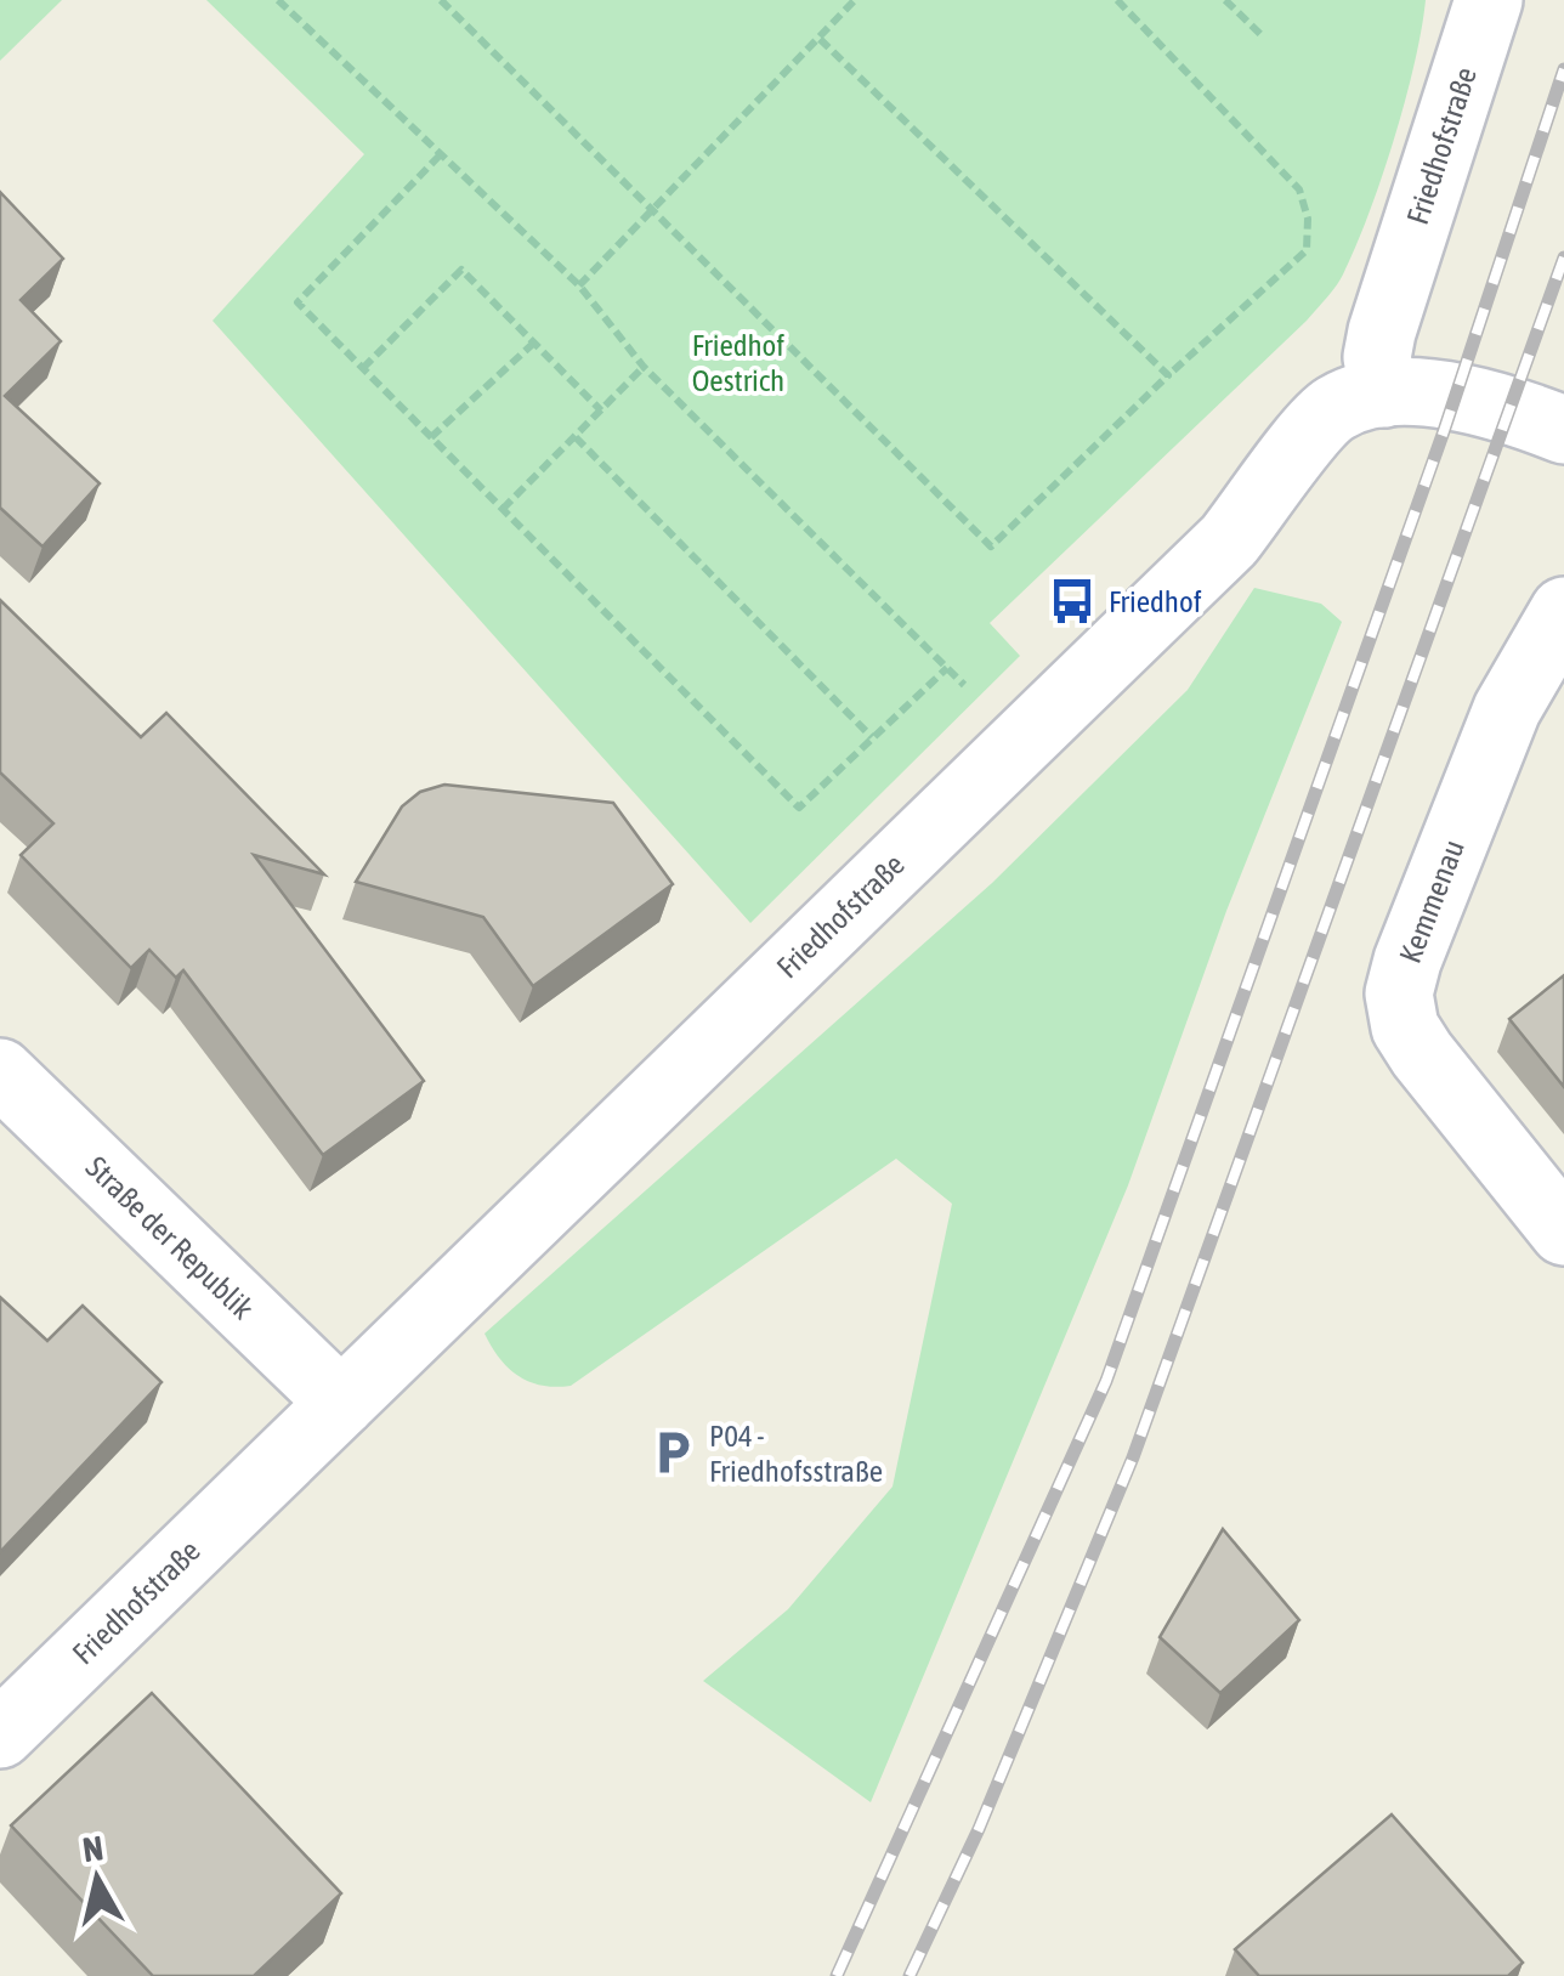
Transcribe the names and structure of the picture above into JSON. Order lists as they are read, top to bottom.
{
  "streets": {
    "street": ["Friedhofstraße", "Kemmenau", "Straße der Republik"]
  },
  "crossings": [
    ["Friedhofstraße", "Straße der Republik"]
  ],
  "parks": ["Friedhof Oestrich"],
  "places": {
    "bus stop": ["Friedhof"],
    "parking": ["P04 - Friedhofsstraße"]
  },
  "north": "top"
}
